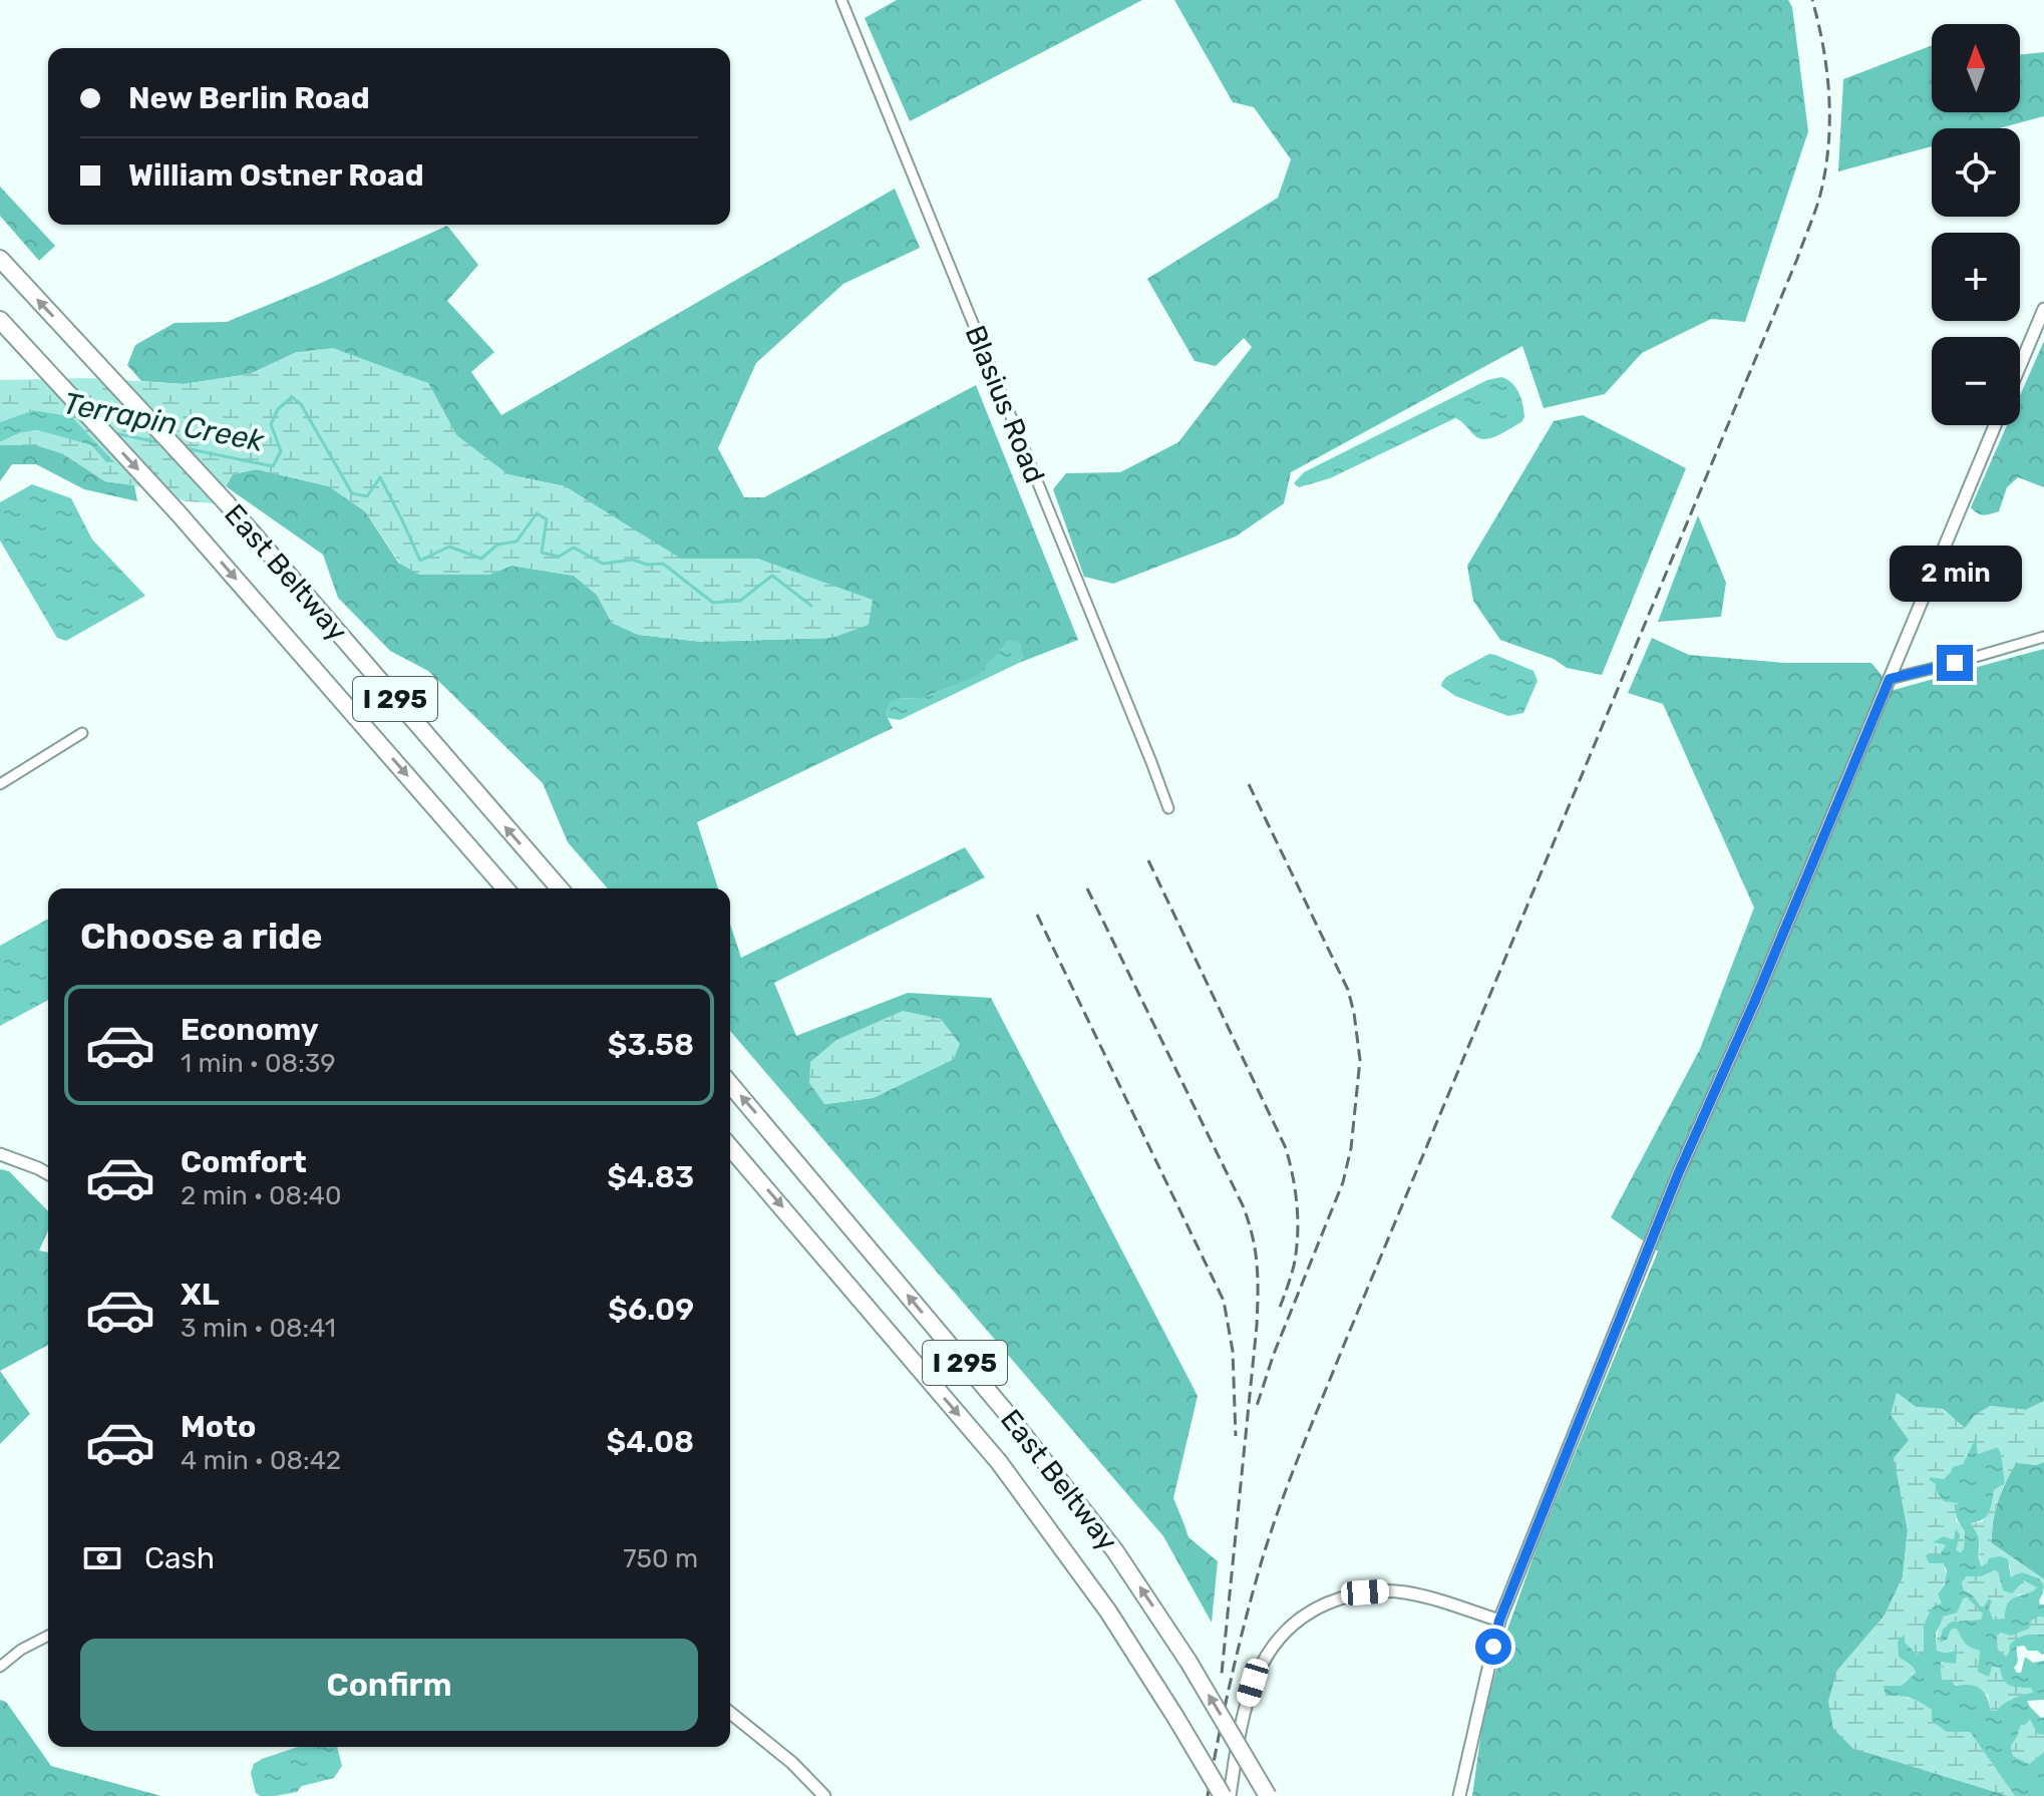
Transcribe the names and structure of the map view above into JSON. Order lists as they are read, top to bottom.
{
  "streets": {
    "highway": ["East Beltway", "I 295"],
    "street": ["Blasius Road"]
  },
  "water": ["Terrapin Creek"],
  "north": "top",
  "page": {
    "map_buttons": ["+", "−"],
    "banner": ["New Berlin Road", "William Ostner Road"],
    "bubble": "2 min",
    "heading": "Choose a ride",
    "list": [
      {
        "name": "Economy",
        "note": "1 min · 08:39",
        "value": "$3.58"
      },
      {
        "name": "Comfort",
        "note": "2 min · 08:40",
        "value": "$4.83"
      },
      {
        "name": "XL",
        "note": "3 min · 08:41",
        "value": "$6.09"
      },
      {
        "name": "Moto",
        "note": "4 min · 08:42",
        "value": "$4.08"
      }
    ],
    "pay": ["Cash", "750 m"],
    "buttons": "Confirm"
  }
}
